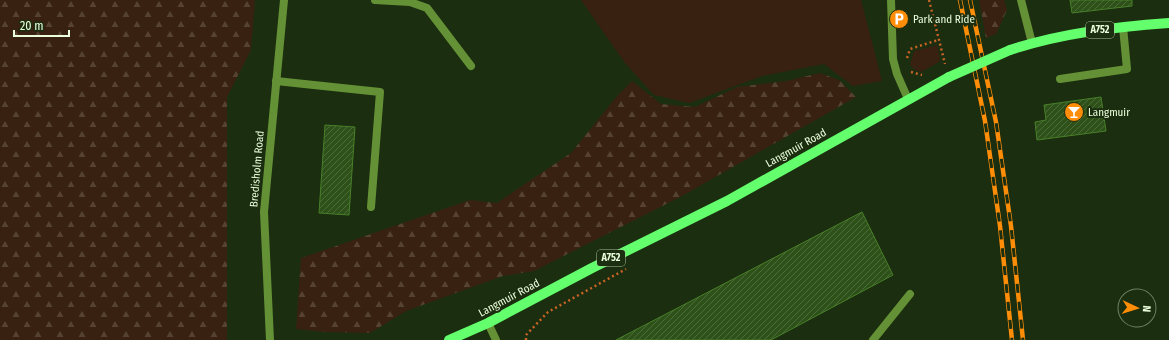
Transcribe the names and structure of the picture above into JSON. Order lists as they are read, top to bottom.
{
  "streets": {
    "main road": ["A752", "Langmuir Road"],
    "street": ["Bredisholm Road"]
  },
  "places": {
    "parking": ["Park and Ride"],
    "bar": ["Langmuir"]
  },
  "scale_bar": "20 m",
  "north": "right"
}
